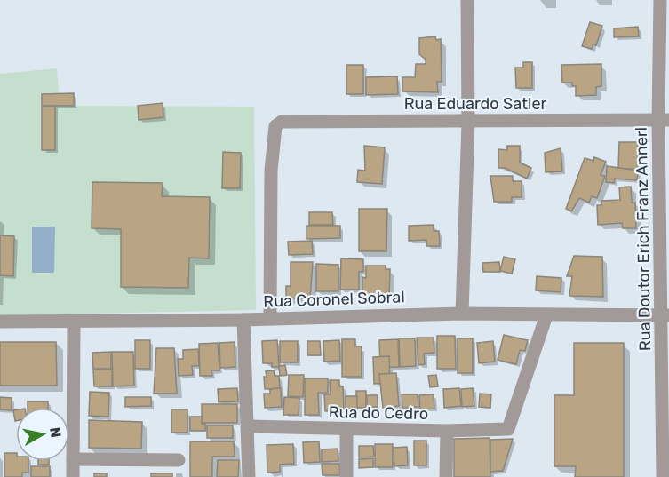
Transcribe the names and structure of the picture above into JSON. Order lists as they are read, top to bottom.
{
  "streets": {
    "street": [
      "Rua Eduardo Satler",
      "Rua Doutor Erich Franz Annerl",
      "Rua Coronel Sobral",
      "Rua do Cedro"
    ]
  },
  "crossings": [
    ["Rua Eduardo Satler", "Rua Doutor Erich Franz Annerl"],
    ["Rua Eduardo Satler", "Rua Coronel Sobral"],
    ["Rua Doutor Erich Franz Annerl", "Rua Coronel Sobral"],
    ["Rua Coronel Sobral", "Rua do Cedro"]
  ],
  "north": "right"
}
